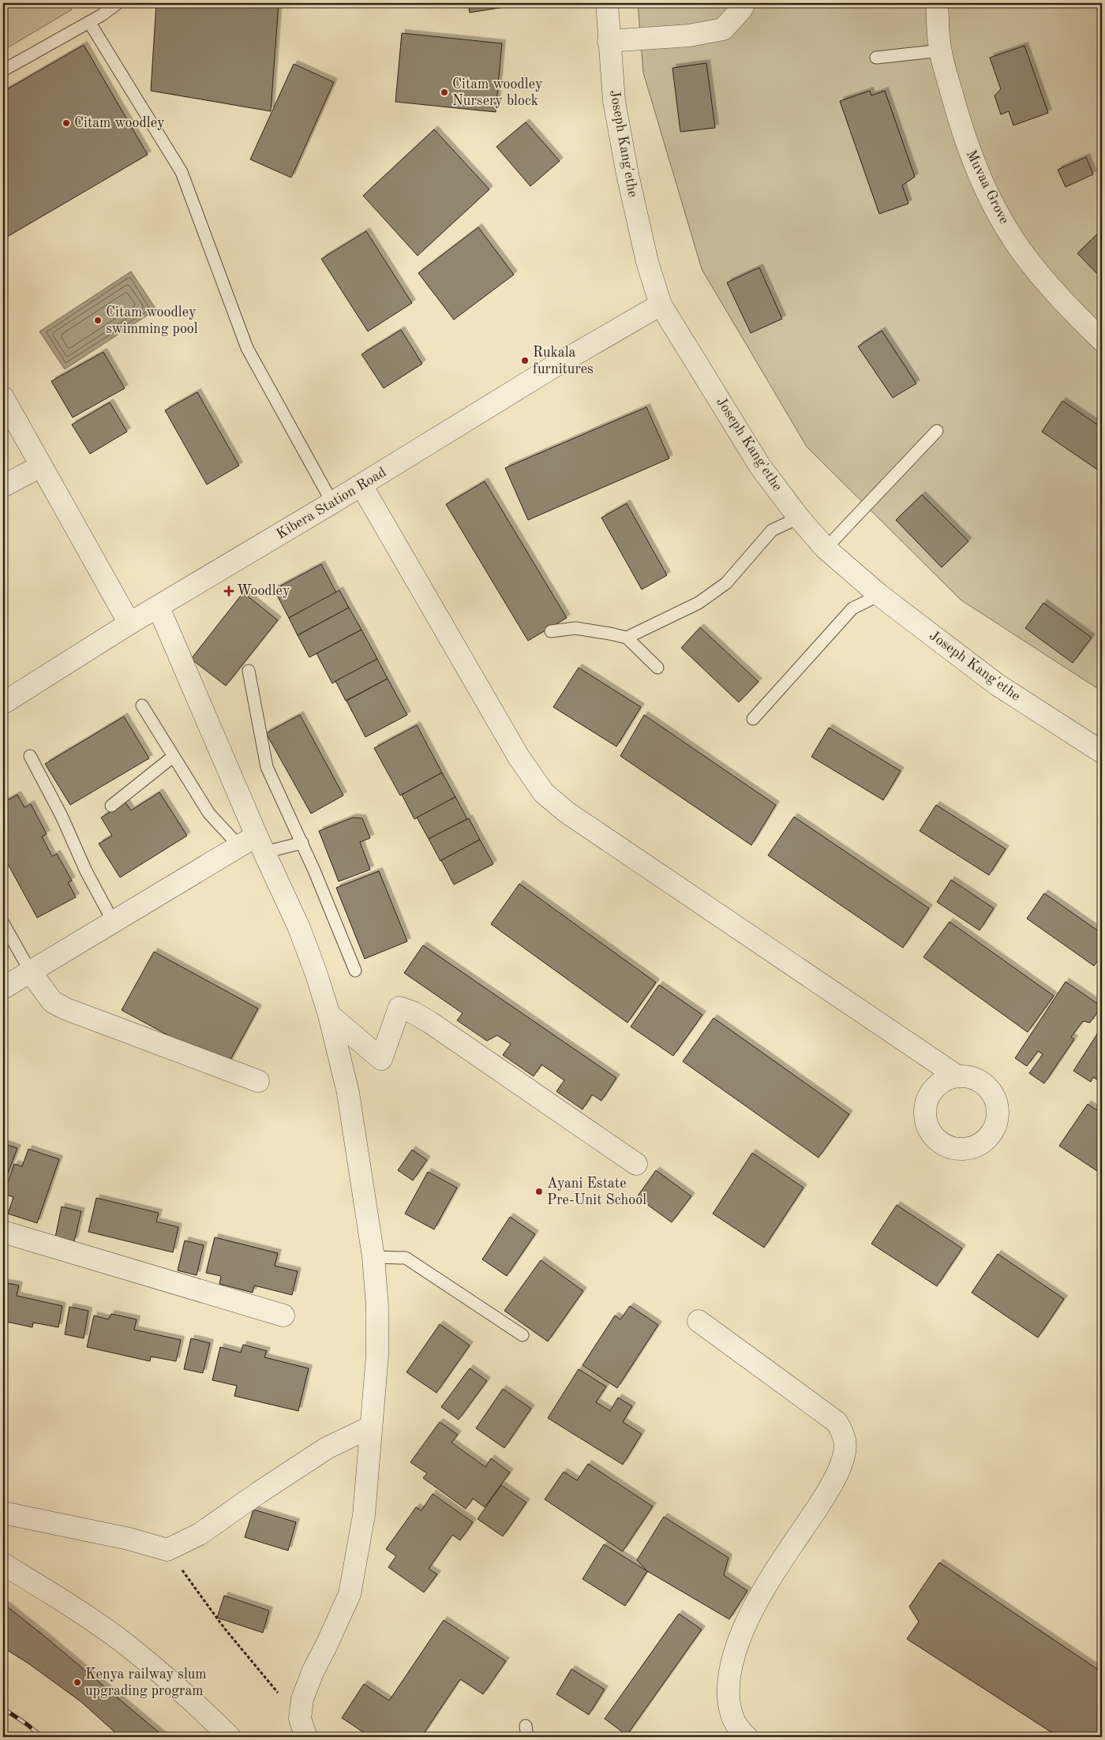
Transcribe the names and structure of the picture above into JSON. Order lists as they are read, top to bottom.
{
  "streets": {
    "street": ["Joseph Kang'ethe", "Muvaa Grove", "Kibera Station Road"]
  },
  "crossings": [
    ["Joseph Kang'ethe", "Kibera Station Road"]
  ],
  "places": {
    "other": [
      "Citam woodley Nursery block",
      "Citam woodley",
      "Citam woodley swimming pool",
      "Rukala furnitures",
      "Ayani Estate Pre-Unit School",
      "Kenya railway slum upgrading program"
    ],
    "health": ["Woodley"]
  }
}
